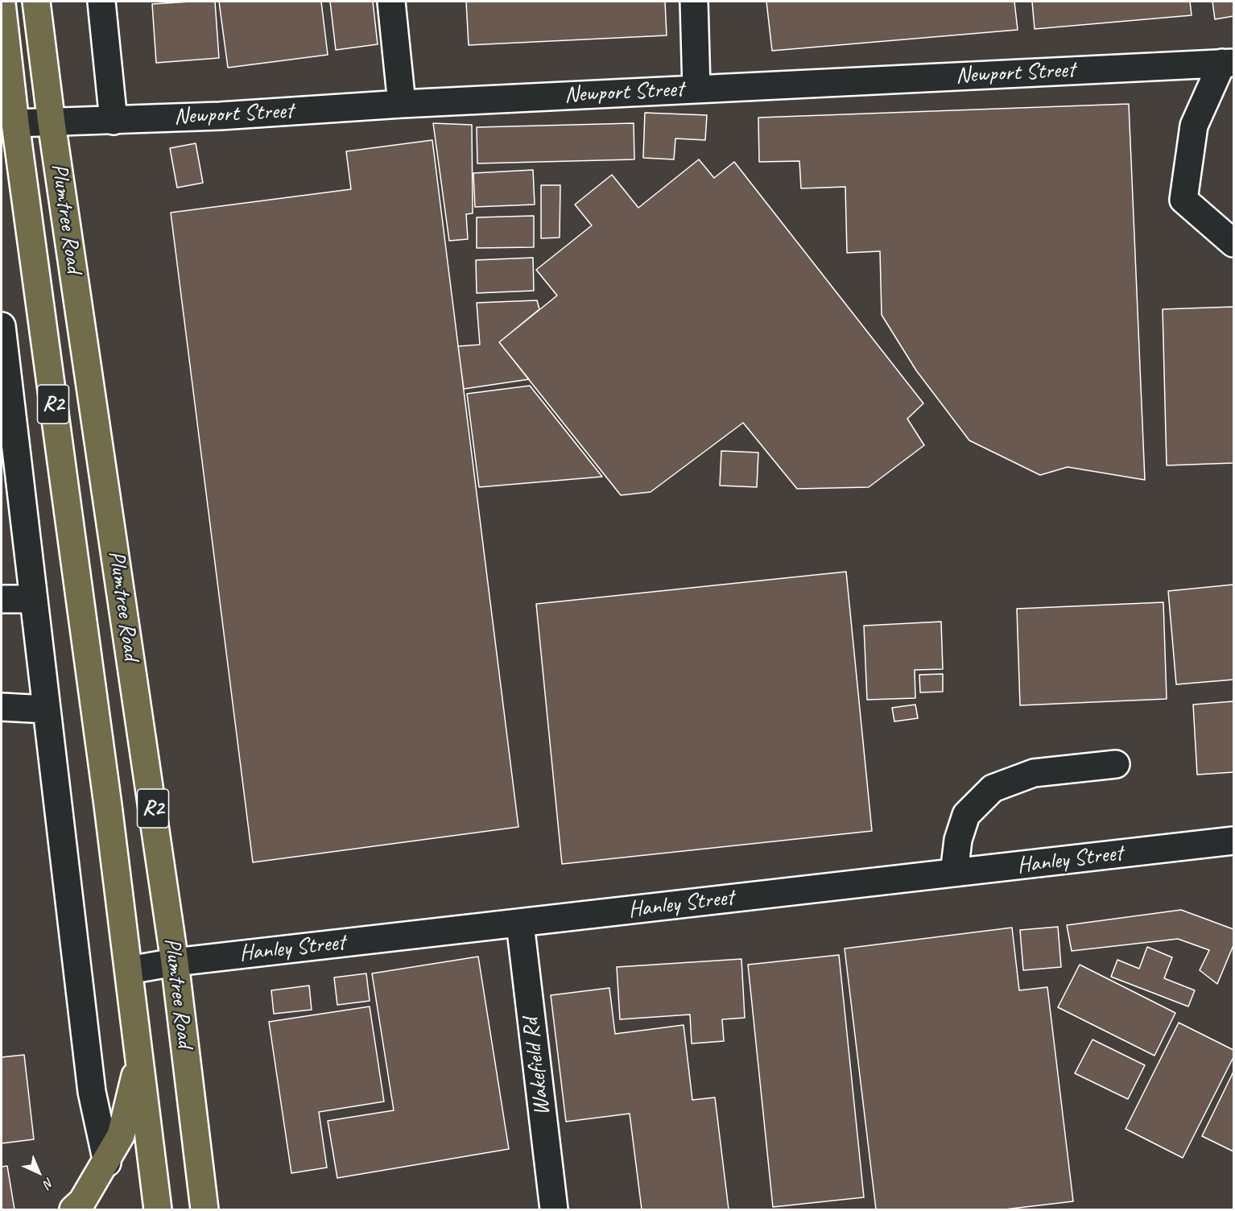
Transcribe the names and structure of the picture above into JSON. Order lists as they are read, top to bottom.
{
  "streets": {
    "highway": ["Plumtree Road", "R2"],
    "street": ["Newport Street", "Hanley Street", "Wakefield Rd"]
  },
  "crossings": [
    ["Newport Street", "Plumtree Road"],
    ["Plumtree Road", "Hanley Street"],
    ["Hanley Street", "Wakefield Rd"]
  ],
  "north": "bottom right"
}
